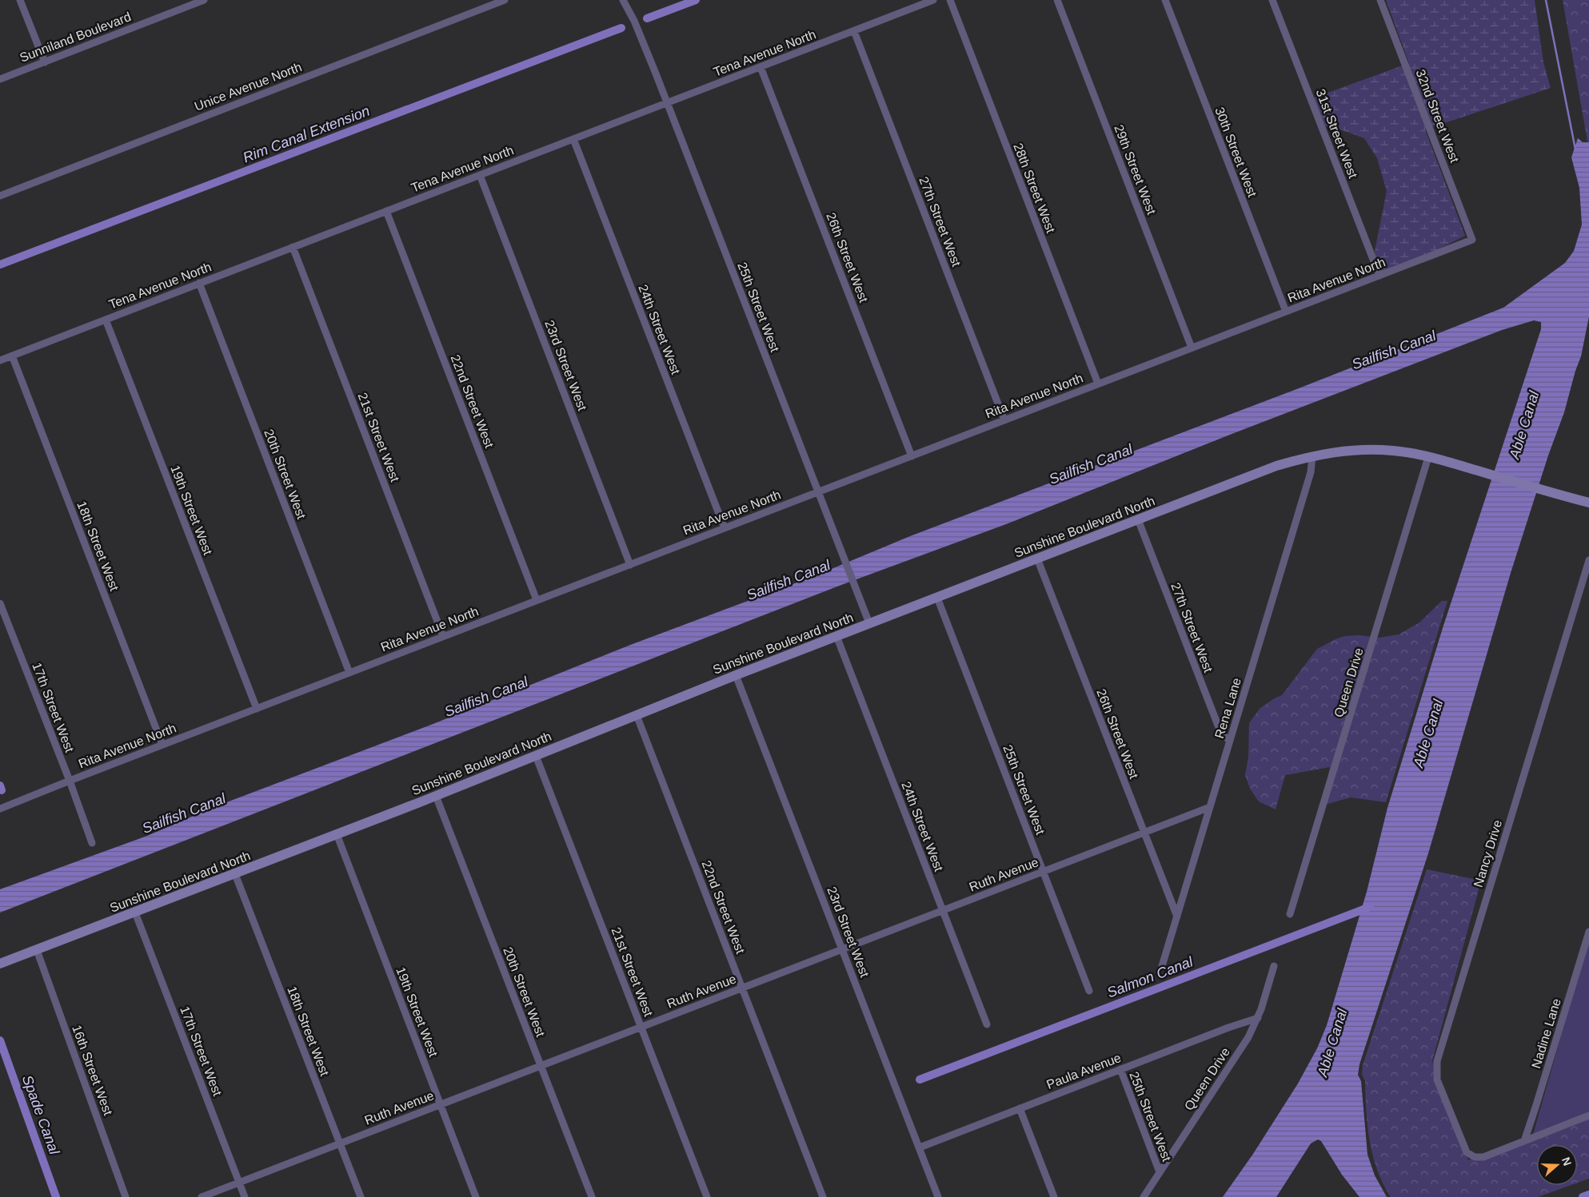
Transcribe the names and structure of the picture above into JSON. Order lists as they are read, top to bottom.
{
  "streets": {
    "street": [
      "Sunniland Boulevard",
      "Tena Avenue North",
      "Unice Avenue North",
      "32nd Street West",
      "31st Street West",
      "30th Street West",
      "29th Street West",
      "28th Street West",
      "27th Street West",
      "26th Street West",
      "Rita Avenue North",
      "25th Street West",
      "24th Street West",
      "23rd Street West",
      "22nd Street West",
      "21st Street West",
      "20th Street West",
      "19th Street West",
      "Sunshine Boulevard North",
      "18th Street West",
      "Queen Drive",
      "17th Street West",
      "Rena Lane",
      "Nancy Drive",
      "Ruth Avenue",
      "Nadine Lane",
      "16th Street West",
      "Paula Avenue"
    ]
  },
  "crossings": [
    ["Tena Avenue North", "27th Street West"],
    ["Tena Avenue North", "26th Street West"],
    ["Tena Avenue North", "25th Street West"],
    ["Tena Avenue North", "24th Street West"],
    ["Tena Avenue North", "23rd Street West"],
    ["Tena Avenue North", "22nd Street West"],
    ["Tena Avenue North", "21st Street West"],
    ["Tena Avenue North", "20th Street West"],
    ["Tena Avenue North", "19th Street West"],
    ["Tena Avenue North", "18th Street West"],
    ["32nd Street West", "Rita Avenue North"],
    ["31st Street West", "Rita Avenue North"],
    ["30th Street West", "Rita Avenue North"],
    ["29th Street West", "Rita Avenue North"],
    ["28th Street West", "Rita Avenue North"],
    ["27th Street West", "Rita Avenue North"],
    ["27th Street West", "Sunshine Boulevard North"],
    ["27th Street West", "Rena Lane"],
    ["26th Street West", "Rita Avenue North"],
    ["26th Street West", "Sunshine Boulevard North"],
    ["26th Street West", "Rena Lane"],
    ["26th Street West", "Ruth Avenue"],
    ["Rita Avenue North", "25th Street West"],
    ["Rita Avenue North", "24th Street West"],
    ["Rita Avenue North", "23rd Street West"],
    ["Rita Avenue North", "22nd Street West"],
    ["Rita Avenue North", "21st Street West"],
    ["Rita Avenue North", "20th Street West"],
    ["Rita Avenue North", "19th Street West"],
    ["Rita Avenue North", "18th Street West"],
    ["Rita Avenue North", "17th Street West"],
    ["25th Street West", "Sunshine Boulevard North"],
    ["25th Street West", "Queen Drive"],
    ["25th Street West", "Ruth Avenue"],
    ["25th Street West", "Paula Avenue"],
    ["24th Street West", "Sunshine Boulevard North"],
    ["24th Street West", "Ruth Avenue"],
    ["23rd Street West", "Sunshine Boulevard North"],
    ["23rd Street West", "Ruth Avenue"],
    ["23rd Street West", "Paula Avenue"],
    ["22nd Street West", "Sunshine Boulevard North"],
    ["22nd Street West", "Ruth Avenue"],
    ["21st Street West", "Sunshine Boulevard North"],
    ["21st Street West", "Ruth Avenue"],
    ["20th Street West", "Sunshine Boulevard North"],
    ["20th Street West", "Ruth Avenue"],
    ["19th Street West", "Sunshine Boulevard North"],
    ["19th Street West", "Ruth Avenue"],
    ["Sunshine Boulevard North", "18th Street West"],
    ["Sunshine Boulevard North", "Queen Drive"],
    ["Sunshine Boulevard North", "17th Street West"],
    ["Sunshine Boulevard North", "Rena Lane"],
    ["Sunshine Boulevard North", "16th Street West"],
    ["18th Street West", "Ruth Avenue"],
    ["Queen Drive", "Paula Avenue"],
    ["17th Street West", "Ruth Avenue"],
    ["Rena Lane", "Ruth Avenue"],
    ["Nancy Drive", "Nadine Lane"]
  ],
  "water": [
    "Rim Canal Extension",
    "Sailfish Canal",
    "Able Canal",
    "Salmon Canal",
    "Spade Canal"
  ],
  "north": "right"
}
